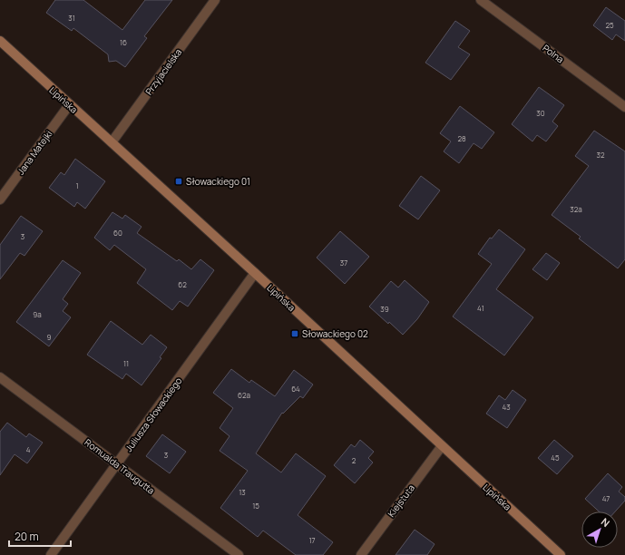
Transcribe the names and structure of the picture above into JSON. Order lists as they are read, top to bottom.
{
  "streets": {
    "street": [
      "Polna",
      "Przyjacielska",
      "Lipińska",
      "Jana Matejki",
      "Juliusza Słowackiego",
      "Romualda Traugutta",
      "Kiejstuta"
    ]
  },
  "crossings": [
    ["Przyjacielska", "Lipińska"],
    ["Lipińska", "Jana Matejki"],
    ["Lipińska", "Juliusza Słowackiego"],
    ["Lipińska", "Kiejstuta"],
    ["Juliusza Słowackiego", "Romualda Traugutta"]
  ],
  "places": {
    "transit": ["Słowackiego 01", "Słowackiego 02"]
  },
  "house_numbers": [
    "31",
    "25",
    "16",
    "30",
    "28",
    "32",
    "1",
    "32a",
    "60",
    "3",
    "37",
    "62",
    "41",
    "39",
    "9a",
    "9",
    "11",
    "64",
    "62a",
    "43",
    "4",
    "3",
    "45",
    "2",
    "13",
    "47",
    "15",
    "17"
  ],
  "scale_bar": "20 m",
  "north": "top right"
}
